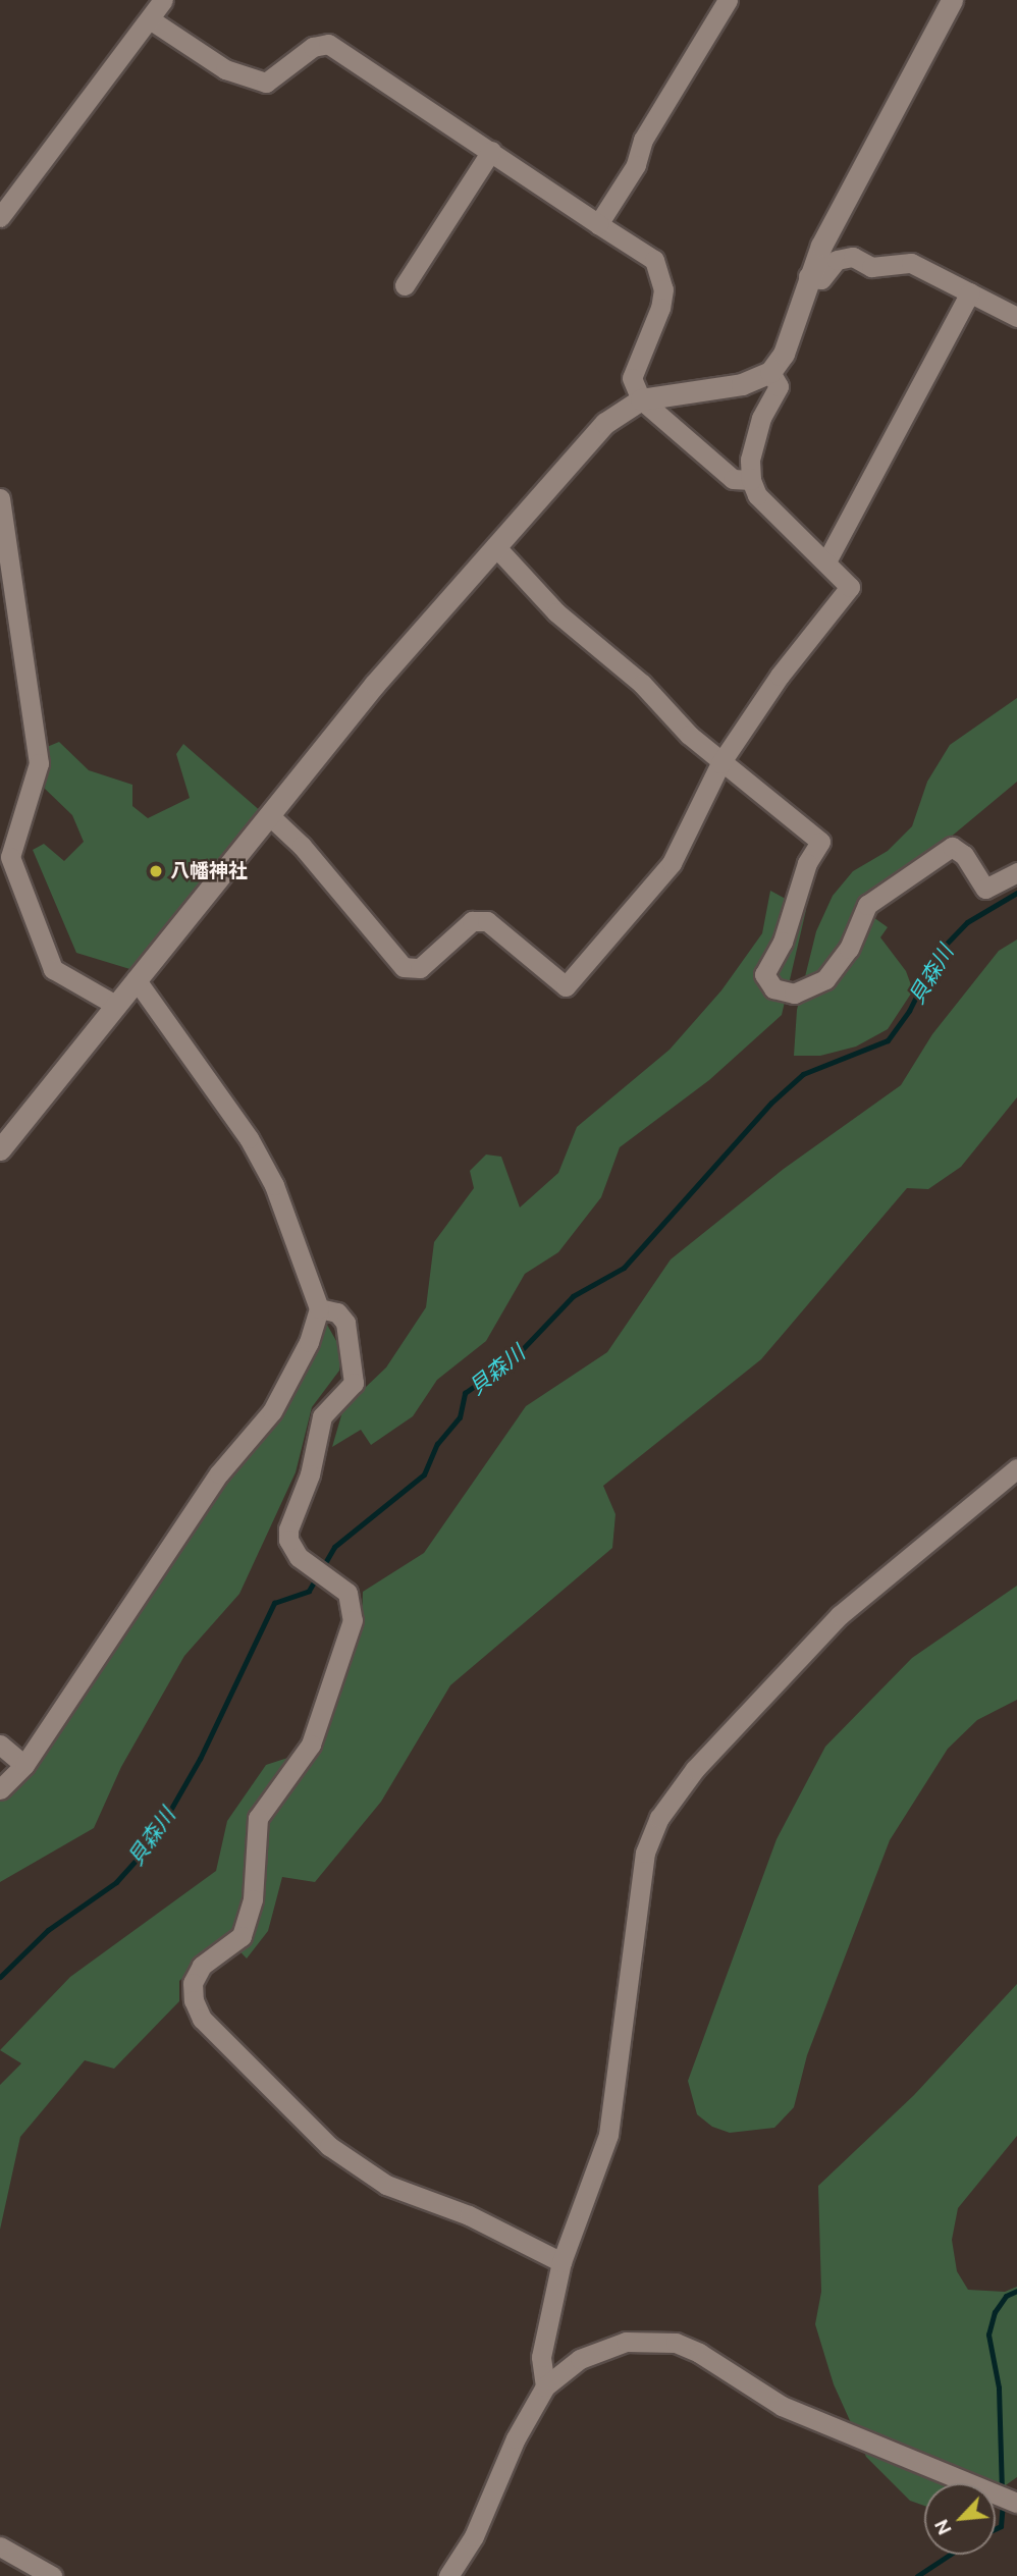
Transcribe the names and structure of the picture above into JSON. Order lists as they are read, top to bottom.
{
  "water": ["貝森川"],
  "places": ["八幡神社"],
  "north": "bottom left"
}
